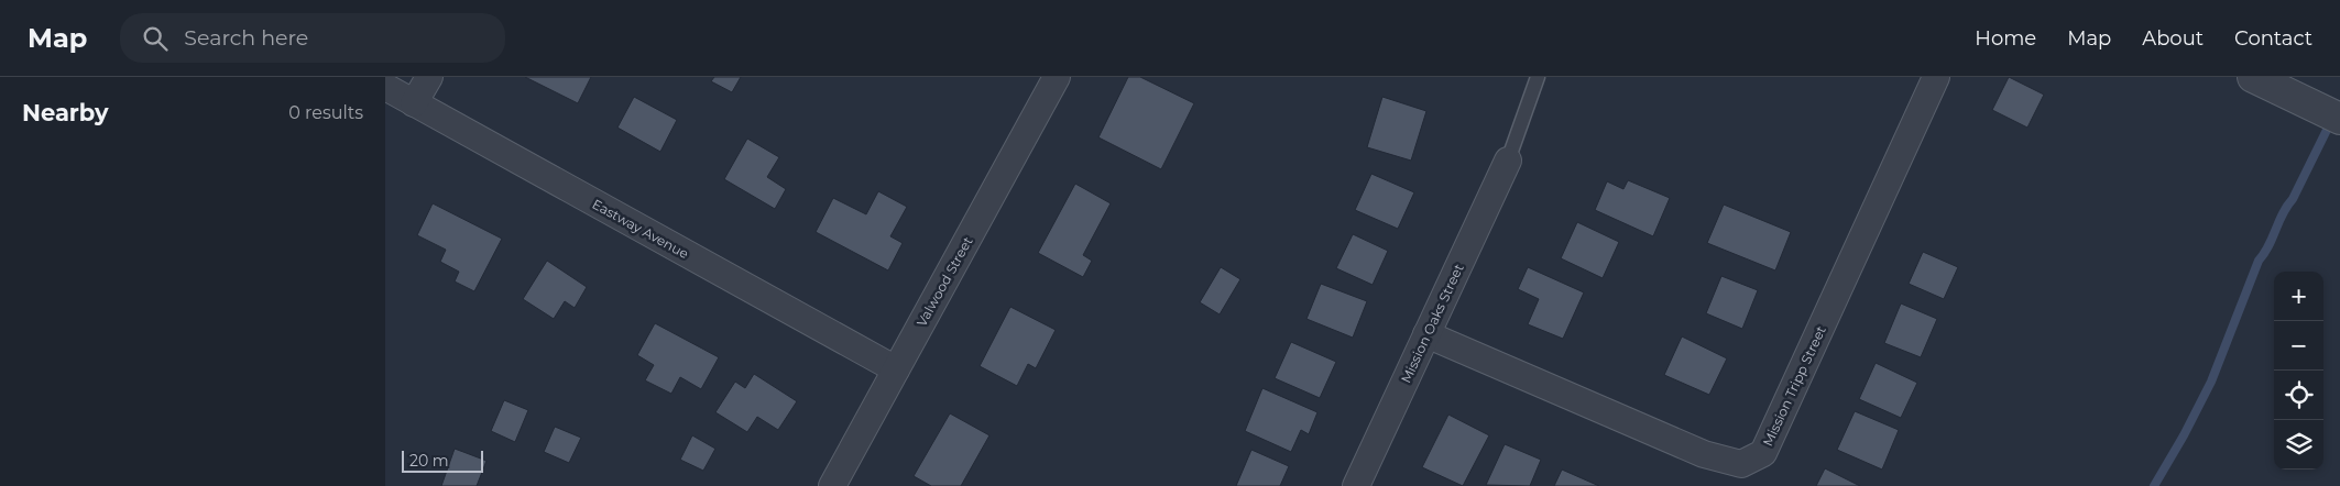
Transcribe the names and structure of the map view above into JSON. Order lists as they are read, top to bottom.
{
  "streets": {
    "street": [
      "Eastway Avenue",
      "Valwood Street",
      "Mission Oaks Street",
      "Mission Tripp Street"
    ]
  },
  "crossings": [
    ["Eastway Avenue", "Valwood Street"],
    ["Mission Oaks Street", "Mission Tripp Street"]
  ],
  "scale_bar": "20 m",
  "page": {
    "header": "Map",
    "search": "Search here",
    "nav": [
      "Home",
      "Map",
      "About",
      "Contact"
    ],
    "heading": ["Nearby", "0 results"],
    "map_buttons": ["+", "−"],
    "scale": "20 m"
  }
}
